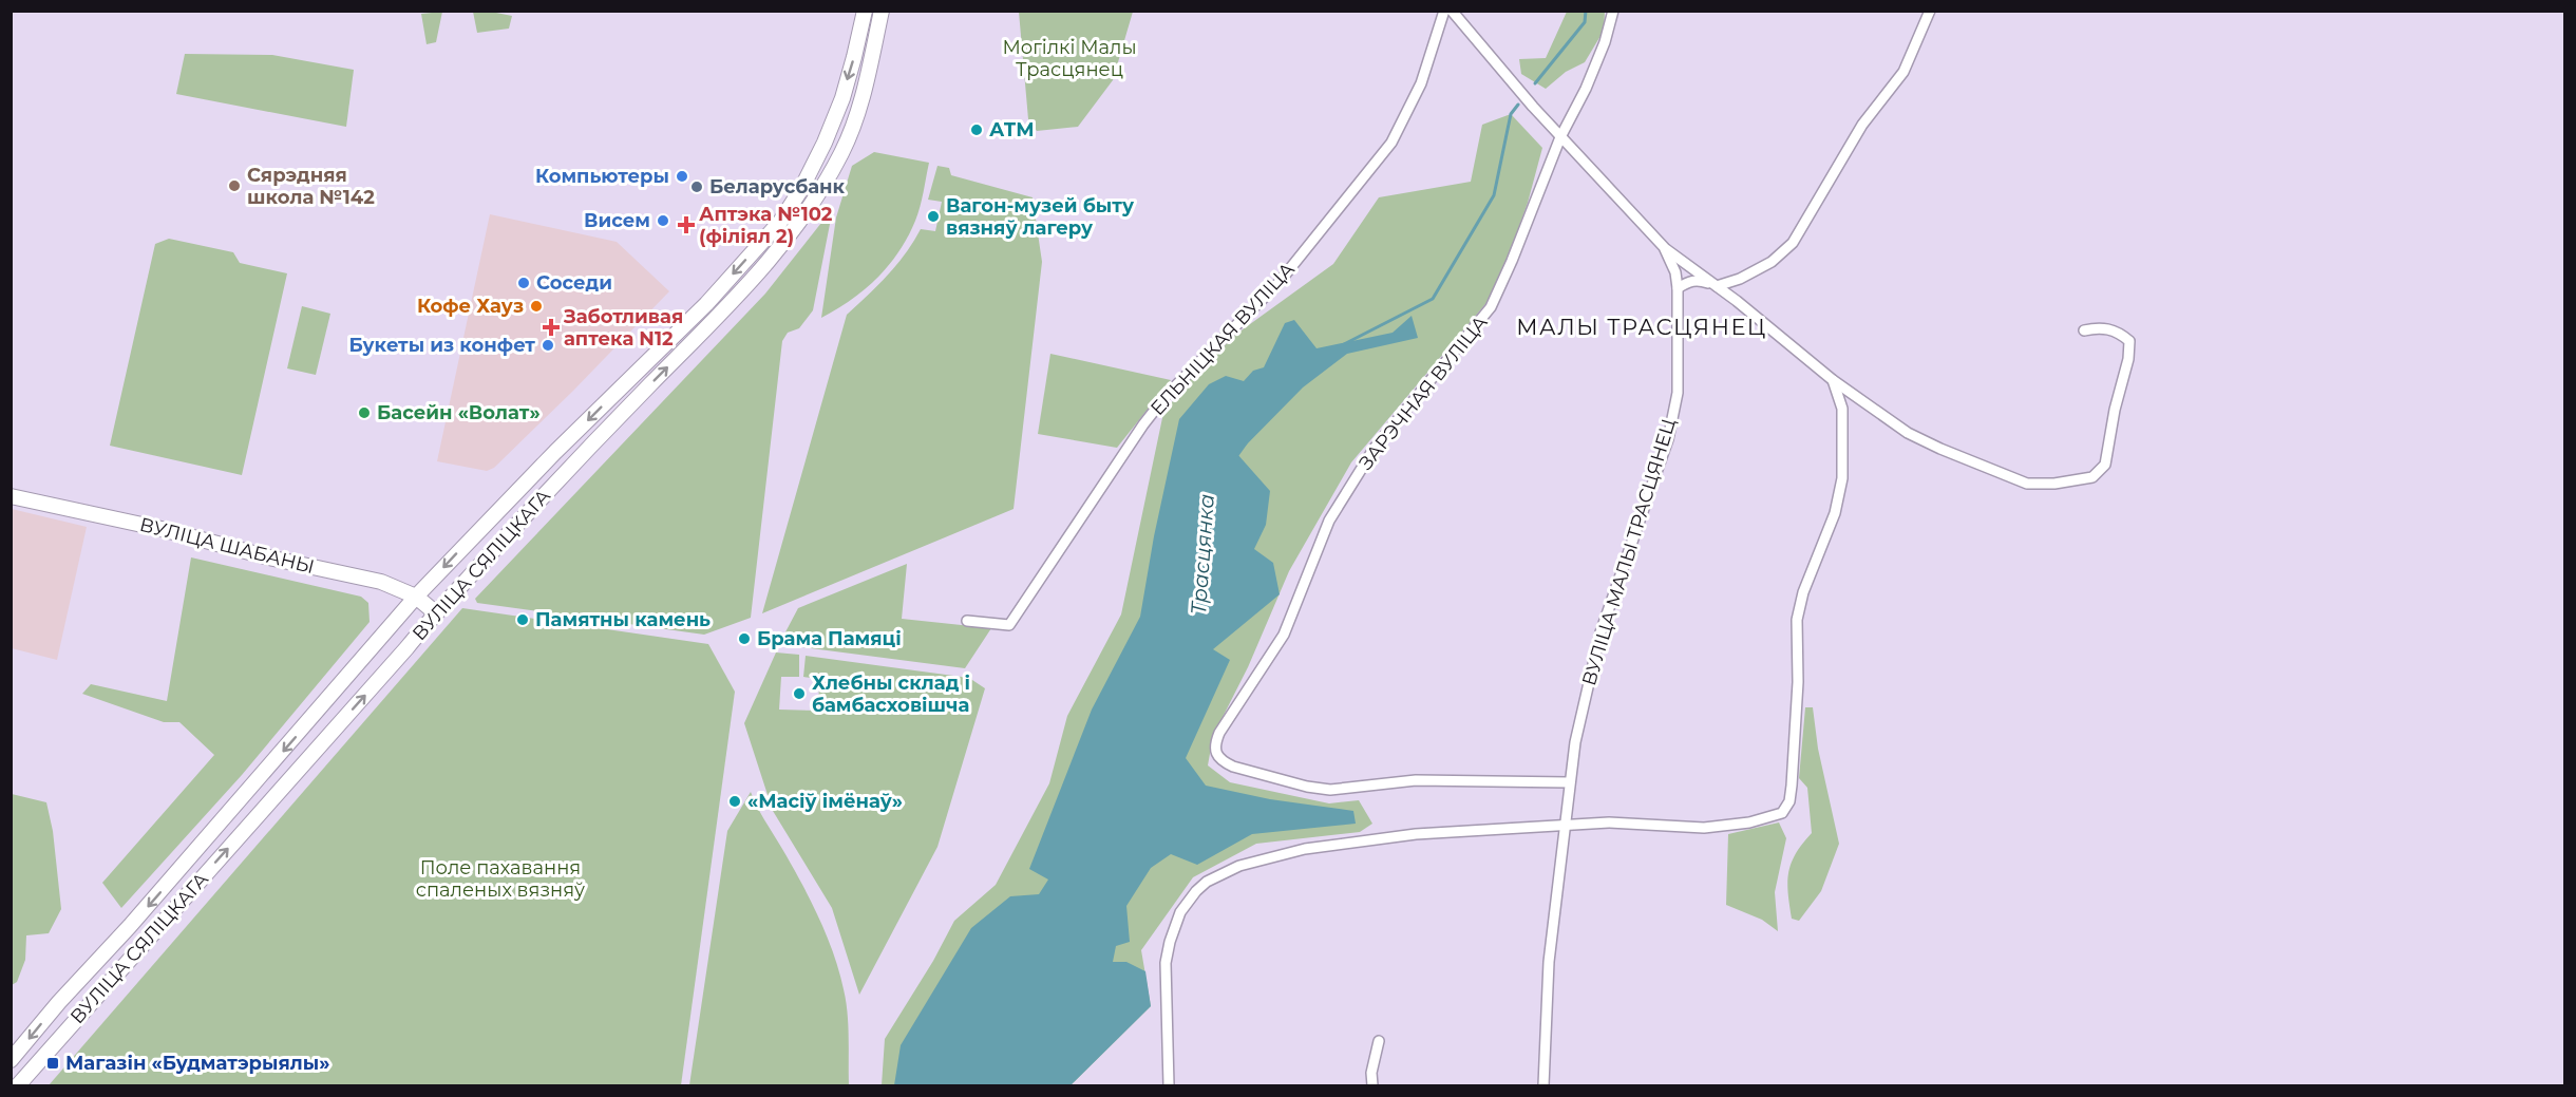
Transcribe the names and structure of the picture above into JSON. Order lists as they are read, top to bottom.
{
  "streets": {
    "main road": ["ВУЛІЦА ШАБАНЫ", "ВУЛІЦА СЯЛІЦКАГА"],
    "street": ["ЕЛЬНІЦКАЯ ВУЛІЦА", "ЗАРЭЧНАЯ ВУЛІЦА", "ВУЛІЦА МАЛЫ ТРАСЦЯНЕЦ"]
  },
  "crossings": [
    ["ЗАРЭЧНАЯ ВУЛІЦА", "ВУЛІЦА МАЛЫ ТРАСЦЯНЕЦ"],
    ["ВУЛІЦА ШАБАНЫ", "ВУЛІЦА СЯЛІЦКАГА"]
  ],
  "districts": ["МАЛЫ ТРАСЦЯНЕЦ"],
  "water": ["Трасцянка"],
  "parks": ["Могілкі Малы Трасцянец", "Поле пахавання спаленых вязняў"],
  "places": {
    "other": [
      "АТМ",
      "Компьютеры",
      "Сярэдняя школа №142",
      "Беларусбанк",
      "Вагон-музей быту вязняў лагеру",
      "Висем",
      "Соседи",
      "Кофе Хауз",
      "Букеты из конфет",
      "Басейн «Волат»",
      "Памятны камень",
      "Брама Памяці",
      "Хлебны склад і бамбасховішча",
      "«Масіў імёнаў»"
    ],
    "health": ["Аптэка №102 (філіял 2)", "Заботливая аптека N12"],
    "transit": ["Магазін «Будматэрыялы»"]
  }
}
